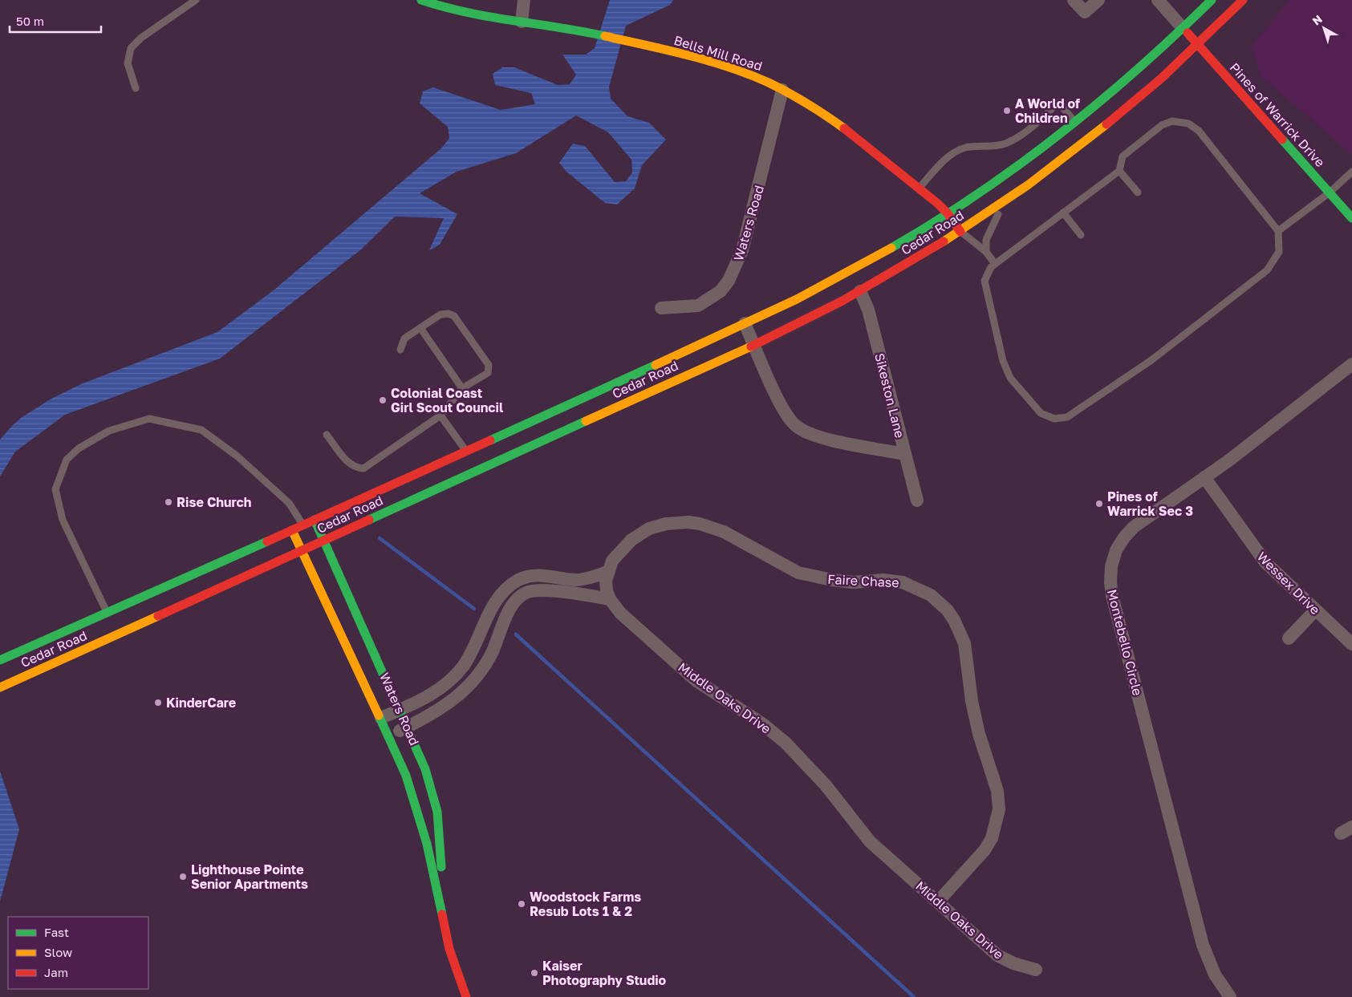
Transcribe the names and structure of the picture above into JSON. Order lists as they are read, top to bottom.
{
  "streets": {
    "main road": [
      "Bells Mill Road",
      "Pines of Warrick Drive",
      "Waters Road",
      "Cedar Road"
    ],
    "street": [
      "Sikeston Lane",
      "Faire Chase",
      "Wessex Drive",
      "Montebello Circle",
      "Middle Oaks Drive"
    ]
  },
  "crossings": [
    ["Bells Mill Road", "Waters Road"],
    ["Bells Mill Road", "Cedar Road"],
    ["Pines of Warrick Drive", "Cedar Road"],
    ["Waters Road", "Cedar Road"],
    ["Cedar Road", "Sikeston Lane"],
    ["Faire Chase", "Middle Oaks Drive"],
    ["Wessex Drive", "Montebello Circle"]
  ],
  "places": [
    "A World of Children",
    "Colonial Coast Girl Scout Council",
    "Rise Church",
    "Pines of Warrick Sec 3",
    "KinderCare",
    "Lighthouse Pointe Senior Apartments",
    "Woodstock Farms Resub Lots 1 & 2",
    "Kaiser Photography Studio"
  ],
  "legend": ["Fast", "Slow", "Jam"],
  "scale_bar": "50 m",
  "north": "top left"
}
